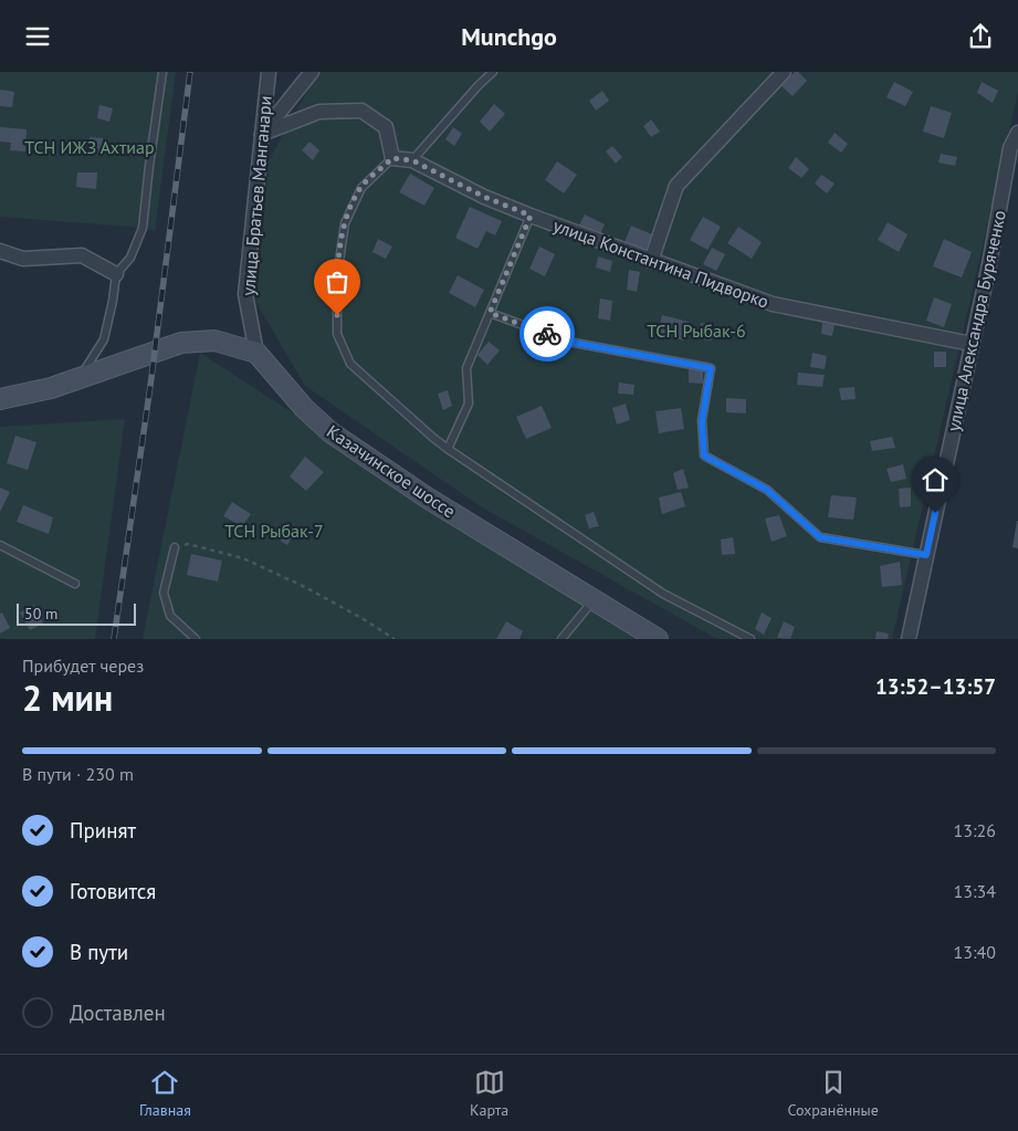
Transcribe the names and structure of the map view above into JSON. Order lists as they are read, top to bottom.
{
  "streets": {
    "main road": ["Казачинское шоссе"],
    "street": ["улица Братьев Манганари", "улица Константина Пидворко", "улица Александра Буряченко"]
  },
  "crossings": [
    ["улица Братьев Манганари", "Казачинское шоссе"],
    ["улица Константина Пидворко", "улица Александра Буряченко"]
  ],
  "parks": ["ТСН ИЖЗ Ахтиар", "ТСН Рыбак-6", "ТСН Рыбак-7"],
  "scale_bar": "50 m",
  "page": {
    "header": "Munchgo",
    "scale": "50 m",
    "heading": ["2 мин", "Прибудет через", "13:52–13:57"],
    "bar": "В пути · 230 m",
    "list": [
      ["Принят", "13:26"],
      ["Готовится", "13:34"],
      ["В пути", "13:40"],
      "Доставлен"
    ],
    "tabs": ["Главная", "Карта", "Сохранённые"]
  }
}
